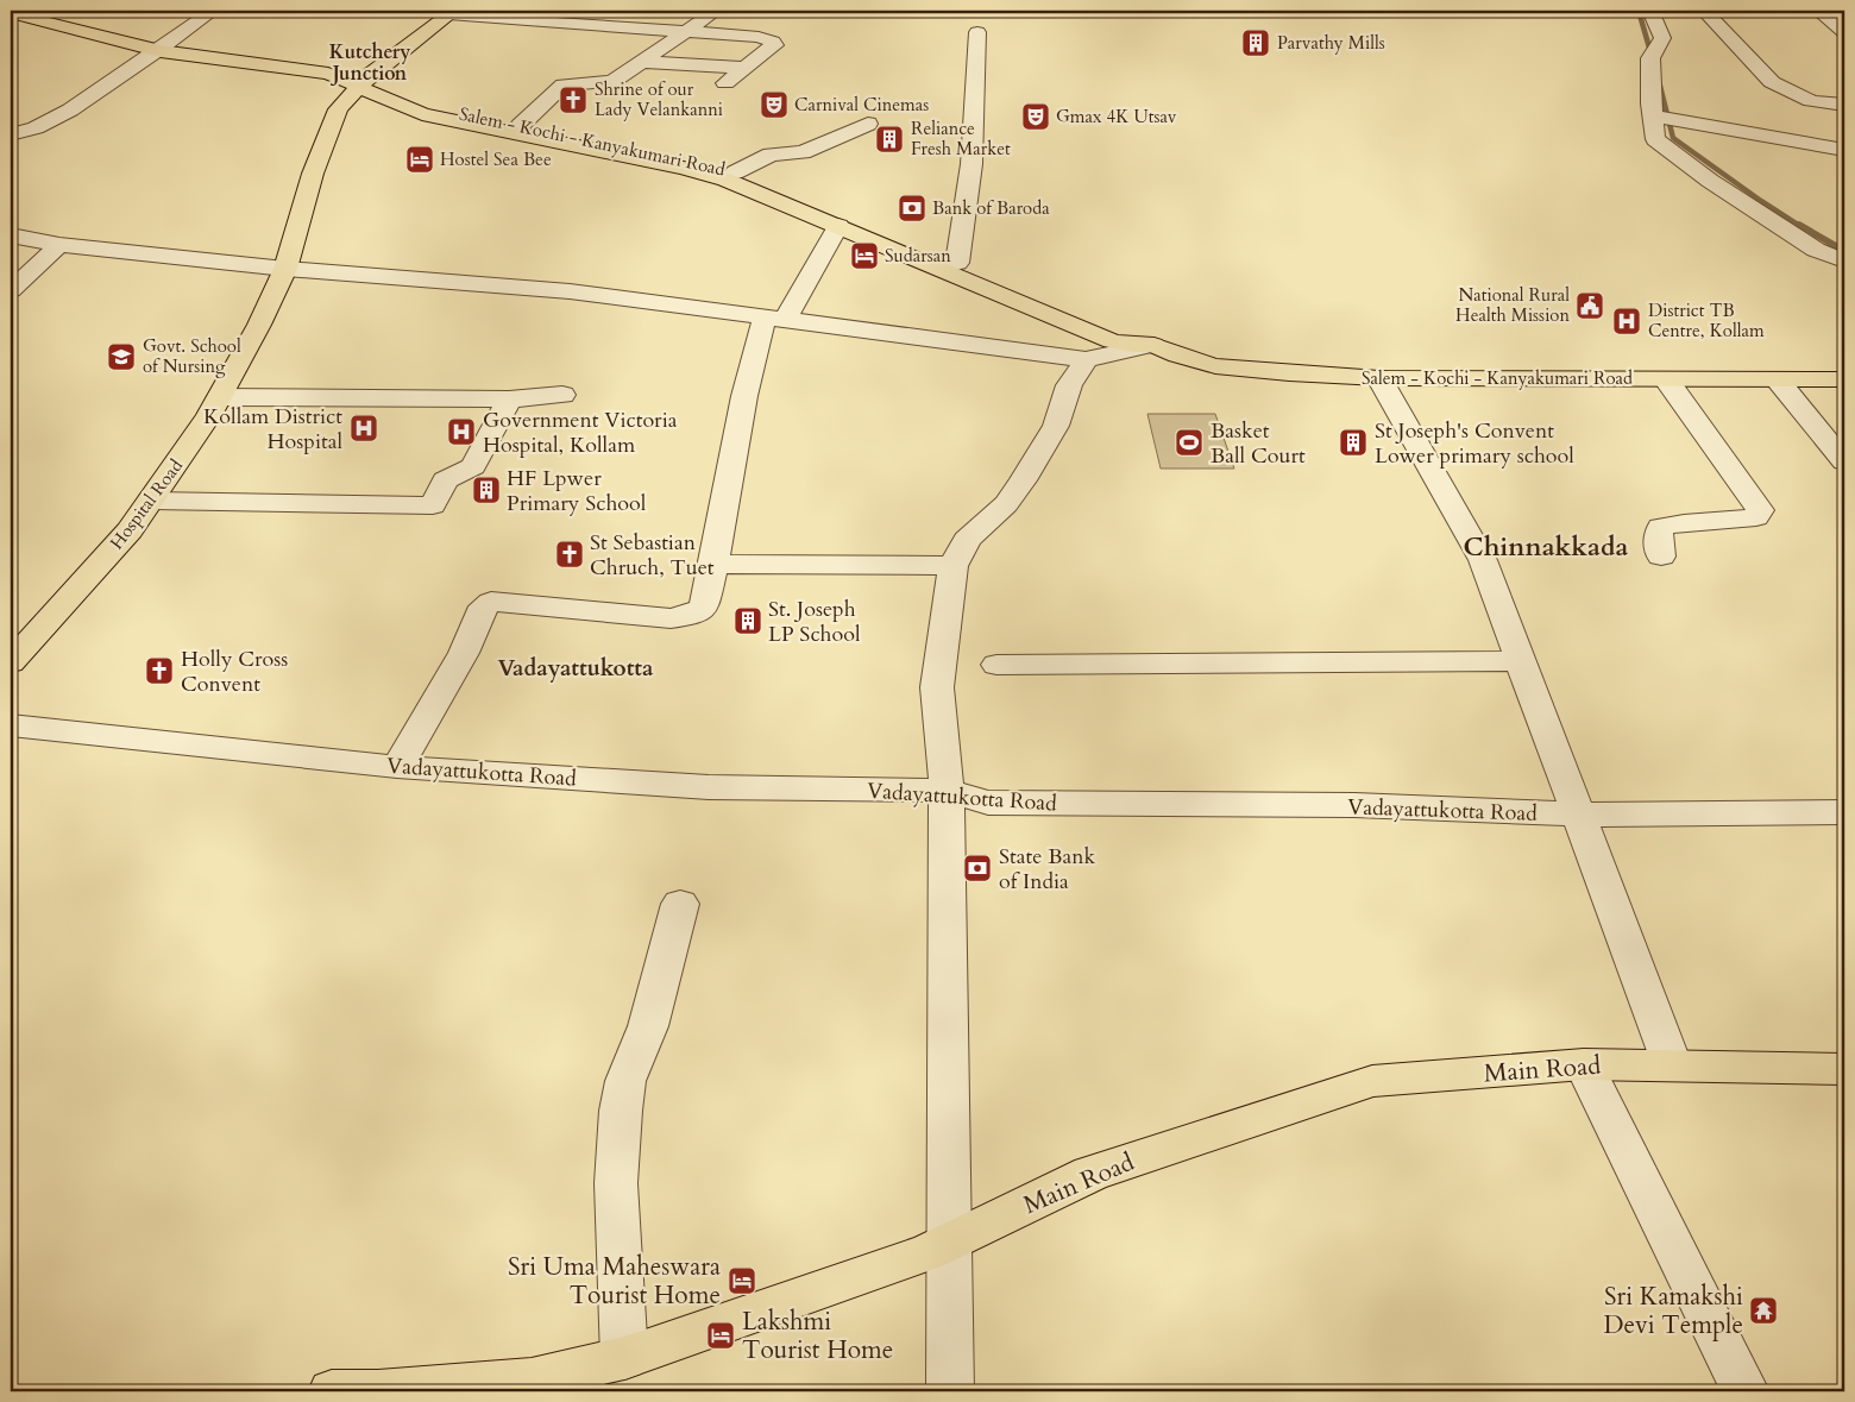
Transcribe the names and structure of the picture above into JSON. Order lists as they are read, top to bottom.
{
  "streets": {
    "main road": ["Salem - Kochi - Kanyakumari Road", "Hospital Road", "Main Road"],
    "street": ["Vadayattukotta Road"]
  },
  "crossings": [
    ["Salem - Kochi - Kanyakumari Road", "Hospital Road"]
  ],
  "districts": ["Kutchery Junction", "Chinnakkada", "Vadayattukotta"],
  "places": {
    "building": [
      "Parvathy Mills",
      "Reliance Fresh Market",
      "St Joseph's Convent Lower primary school",
      "HF Lpwer Primary School",
      "St. Joseph LP School"
    ],
    "church": ["Shrine of our Lady Velankanni", "St Sebastian Chruch, Tuet", "Holly Cross Convent"],
    "theatre": ["Carnival Cinemas", "Gmax 4K Utsav"],
    "hotel": [
      "Hostel Sea Bee",
      "Sudarsan",
      "Sri Uma Maheswara Tourist Home",
      "Lakshmi Tourist Home"
    ],
    "bank": ["Bank of Baroda", "State Bank of India"],
    "public building": ["National Rural Health Mission"],
    "hospital": ["District TB Centre, Kollam", "Kollam District Hospital", "Government Victoria Hospital, Kollam"],
    "school or university": ["Govt. School of Nursing"],
    "sports": ["Basket Ball Court"],
    "temple": ["Sri Kamakshi Devi Temple"]
  }
}
